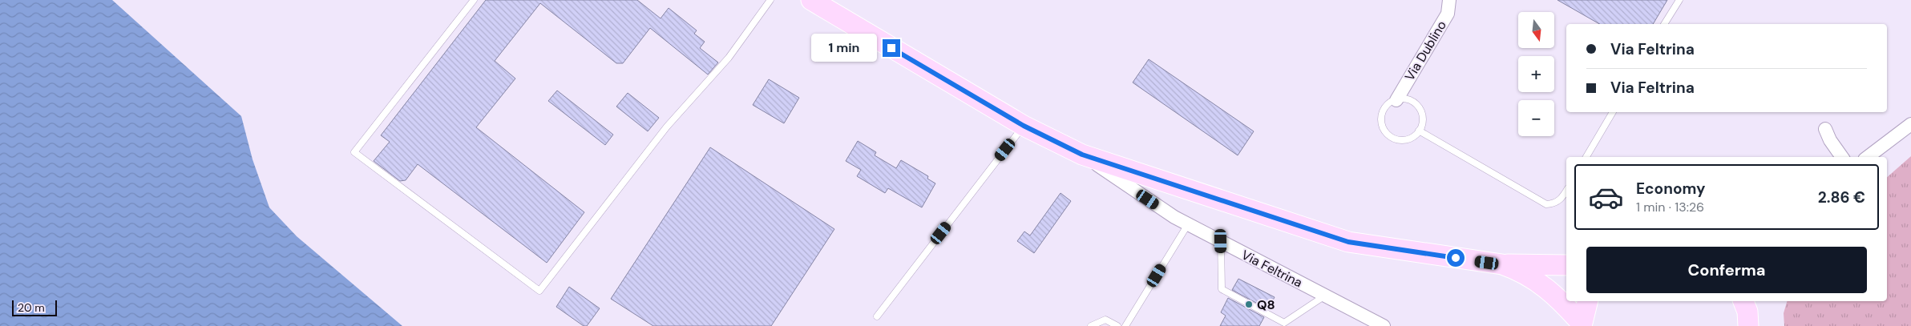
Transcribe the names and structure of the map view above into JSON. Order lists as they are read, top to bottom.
{
  "streets": {
    "main road": ["Via Feltrina"],
    "street": ["Via Dublino"]
  },
  "places": ["Q8"],
  "scale_bar": "20 m",
  "north": "bottom",
  "page": {
    "map_buttons": ["+", "−"],
    "banner": ["Via Feltrina", "Via Feltrina"],
    "bubble": "1 min",
    "list": [
      {
        "name": "Economy",
        "note": "1 min · 13:26",
        "value": "2.86 €"
      }
    ],
    "buttons": "Conferma",
    "scale": "20 m"
  }
}
